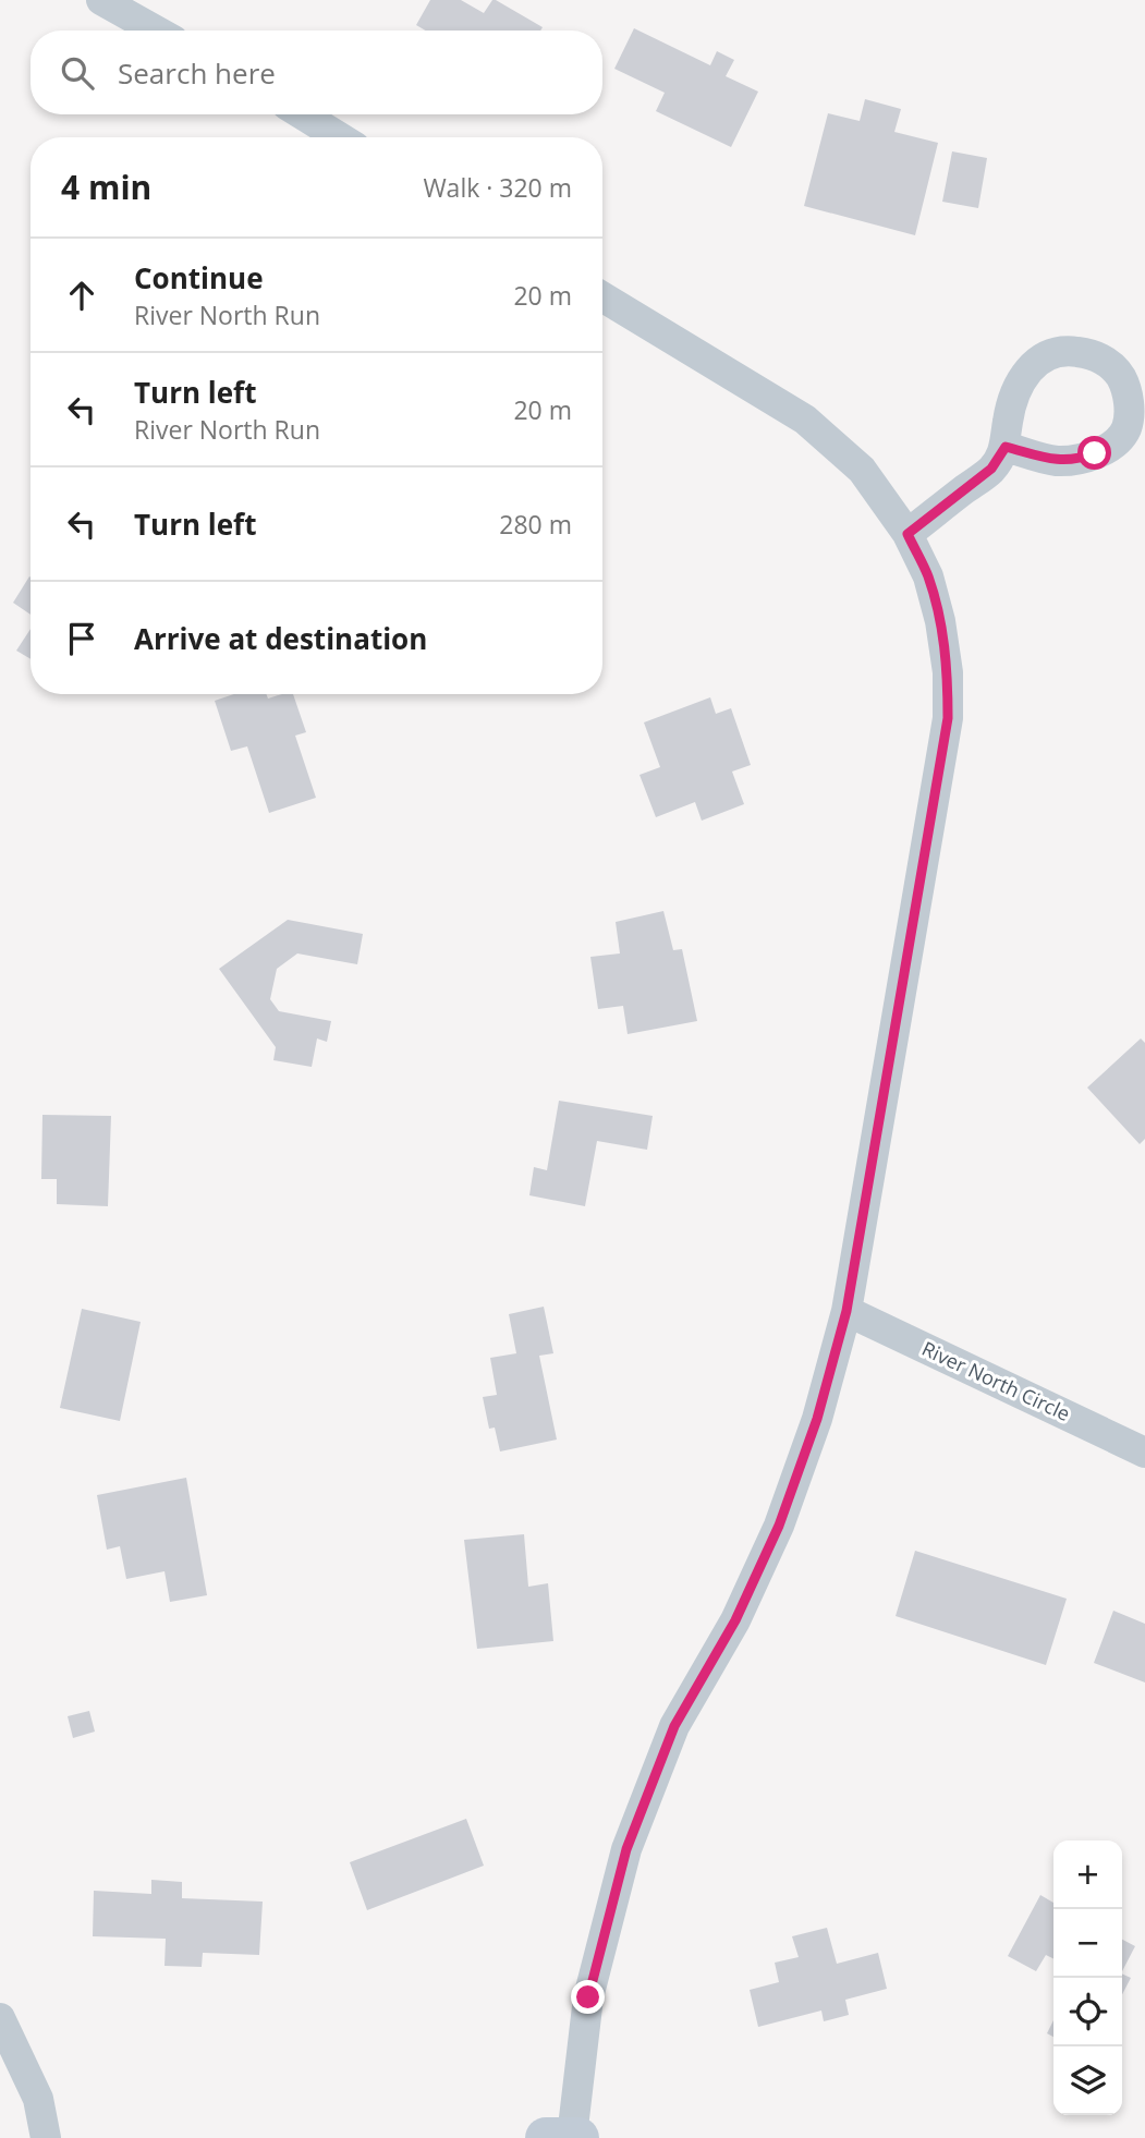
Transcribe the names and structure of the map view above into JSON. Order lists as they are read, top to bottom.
{
  "streets": {
    "street": ["River North Circle"]
  },
  "page": {
    "search": "Search here",
    "heading": ["4 min", "Walk · 320 m"],
    "list": [
      ["Continue", "River North Run", "20 m"],
      ["Turn left", "River North Run", "20 m"],
      ["Turn left", "280 m"],
      "Arrive at destination"
    ],
    "map_buttons": ["+", "−"]
  }
}
